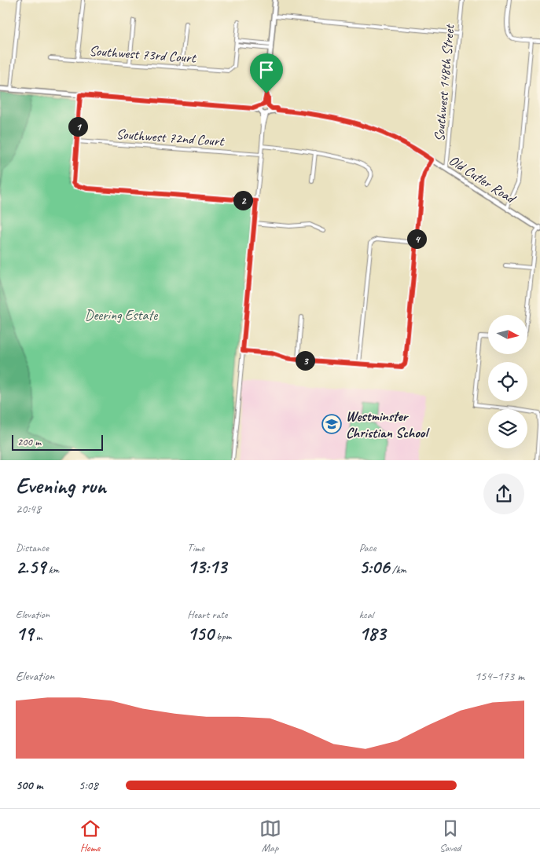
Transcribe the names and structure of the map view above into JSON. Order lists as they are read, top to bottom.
{
  "streets": {
    "main road": ["Old Cutler Road"],
    "street": ["Southwest 73rd Court", "Southwest 148th Street", "Southwest 72nd Court"]
  },
  "crossings": [
    ["Southwest 148th Street", "Old Cutler Road"]
  ],
  "parks": ["Deering Estate"],
  "places": {
    "school or university": ["Westminster Christian School"]
  },
  "scale_bar": "200 m",
  "north": "right",
  "page": {
    "pins": [
      "1",
      "2",
      "4",
      "3"
    ],
    "scale": "200 m",
    "heading": ["Evening run", "20:48"],
    "stats": [
      ["Distance", "2.59 km"],
      ["Time", "13:13"],
      ["Pace", "5:06 /km"],
      ["Elevation", "19 m"],
      ["Heart rate", "150 bpm"],
      ["kcal", "183"]
    ],
    "chart": ["Elevation", "154–173 m"],
    "list": [
      {
        "name": "500 m",
        "note": "5:08"
      }
    ],
    "tabs": ["Home", "Map", "Saved"]
  }
}
